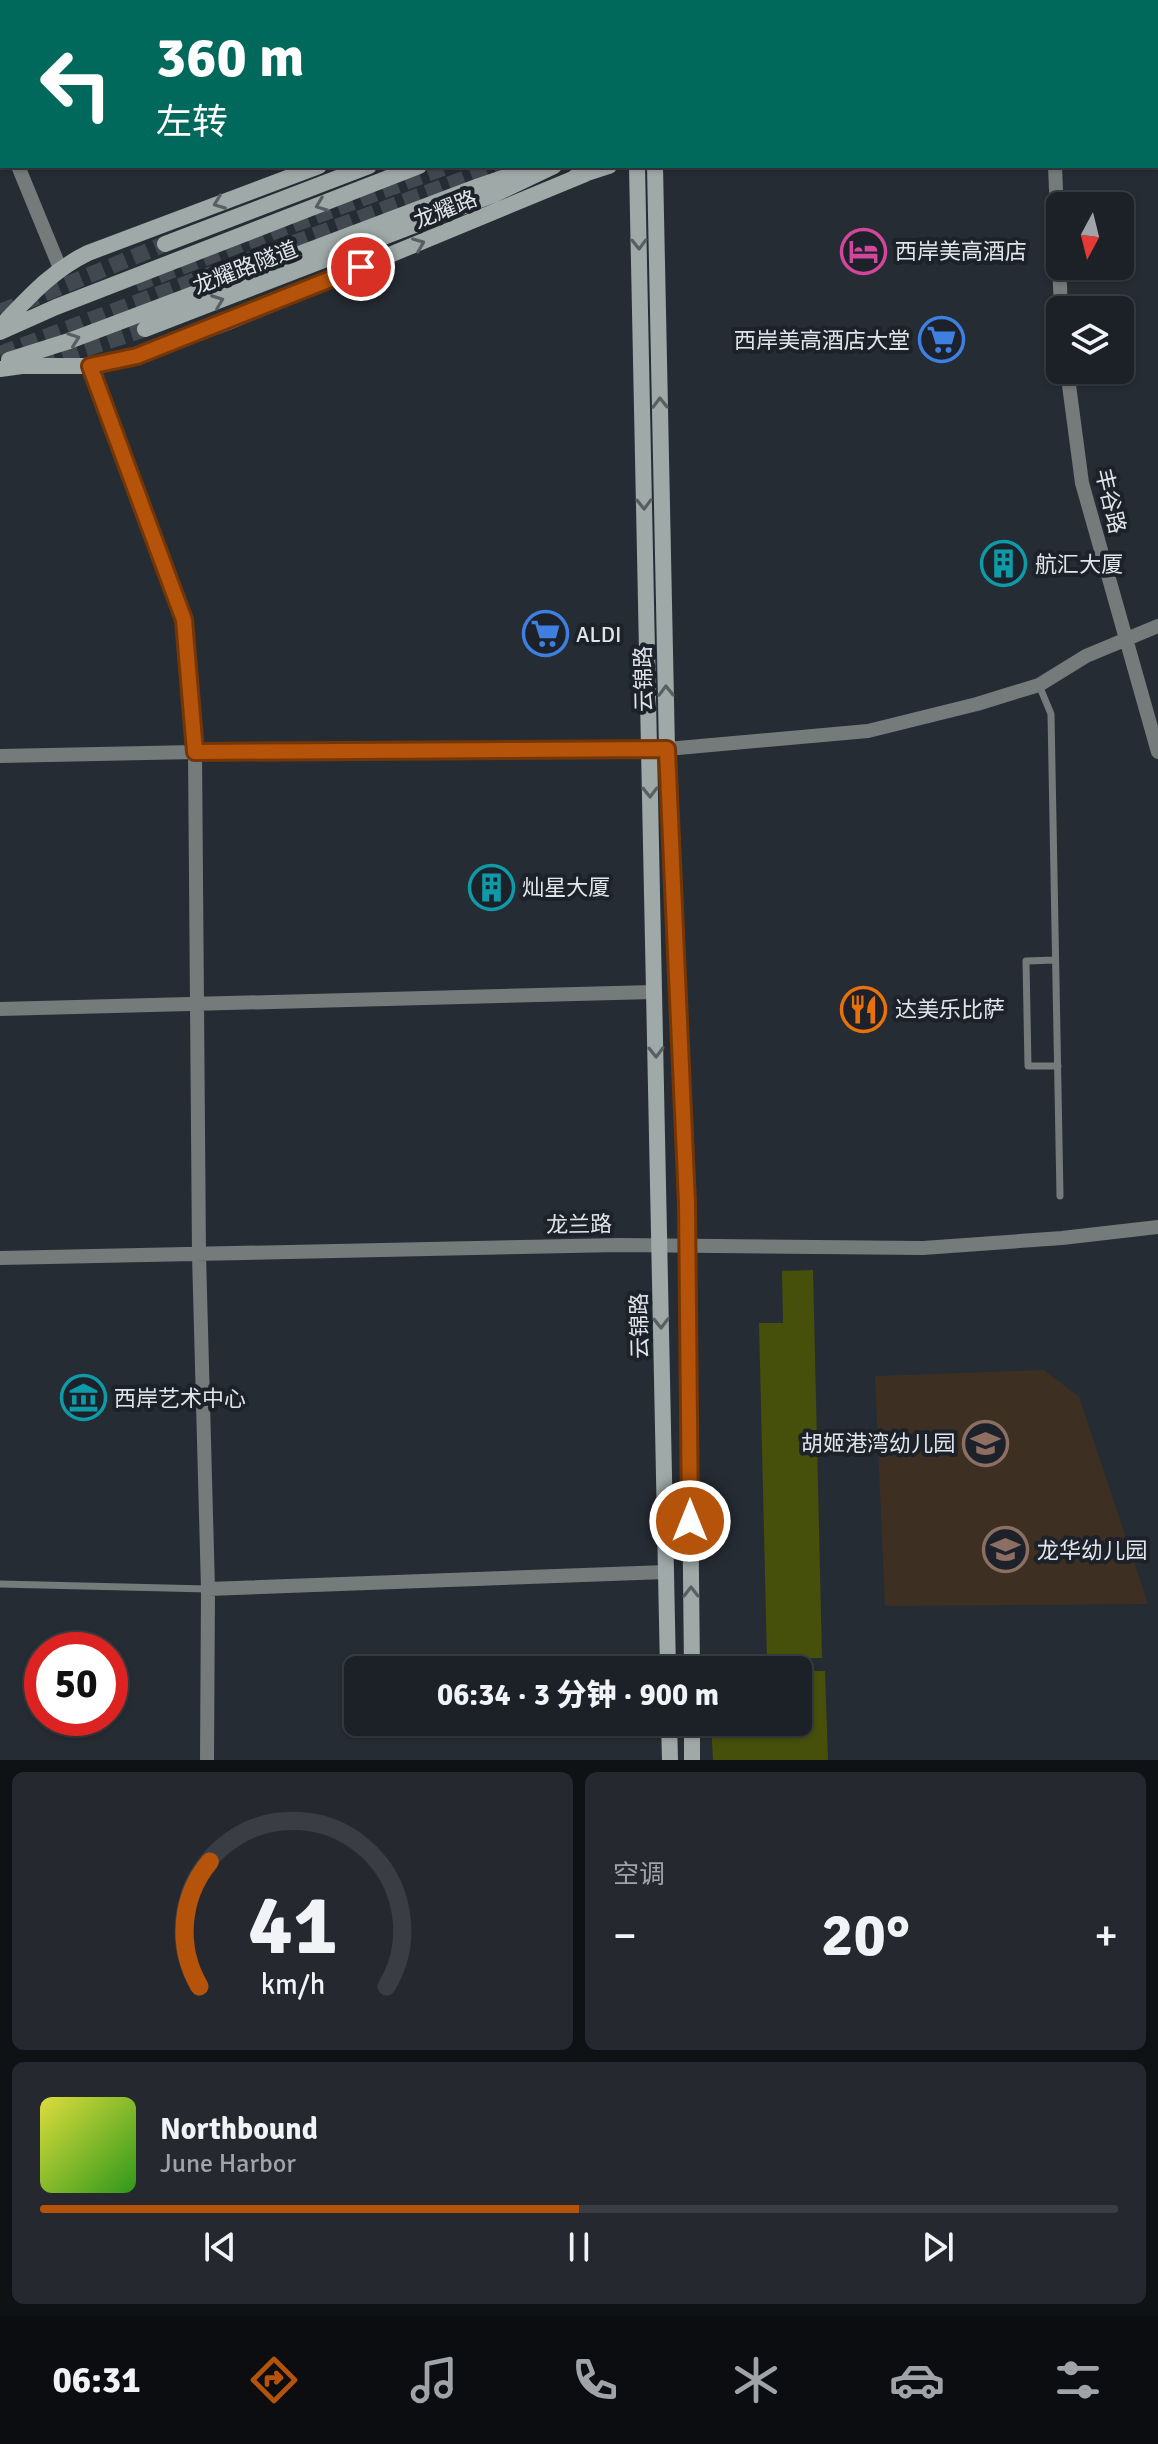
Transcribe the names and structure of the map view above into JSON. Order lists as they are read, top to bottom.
{
  "streets": {
    "main road": ["龙耀路", "龙耀路隧道", "云锦路"],
    "street": ["丰谷路", "龙兰路"]
  },
  "crossings": [
    ["龙耀路", "龙耀路隧道"],
    ["云锦路", "龙兰路"]
  ],
  "places": {
    "hotel": ["西岸美高酒店"],
    "supermarket": ["西岸美高酒店大堂", "ALDI"],
    "building": ["航汇大厦", "灿星大厦"],
    "restaurant": ["达美乐比萨"],
    "museum": ["西岸艺术中心"],
    "school or university": ["胡姬港湾幼儿园", "龙华幼儿园"]
  },
  "north": "bottom",
  "page": {
    "turn": ["360 m", "左转"],
    "limit": "50",
    "trip": "06:34 · 3 分钟 · 900 m",
    "tile": "空调",
    "heat": ["−", "20°", "+"],
    "song": ["Northbound", "June Harbor"],
    "tabs": "06:31",
    "gauge": ["41", "km/h"]
  }
}
